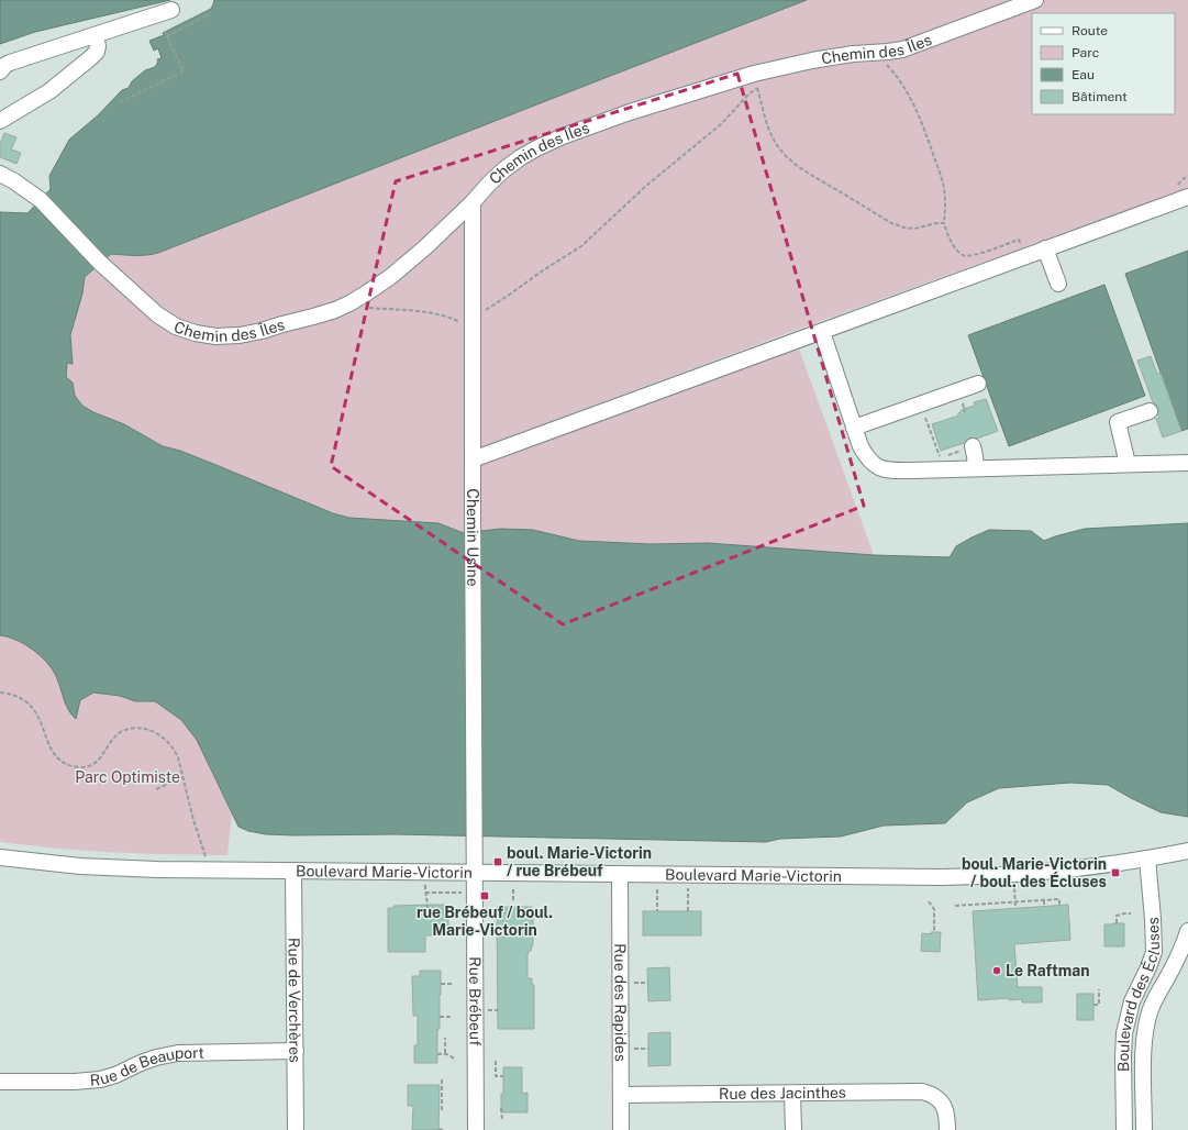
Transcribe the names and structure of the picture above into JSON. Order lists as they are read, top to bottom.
{
  "streets": {
    "street": [
      "Chemin des Îles",
      "Chemin Usine",
      "Boulevard Marie-Victorin",
      "Boulevard des Écluses",
      "Rue de Verchères",
      "Rue Brébeuf",
      "Rue des Rapides",
      "Rue de Beauport",
      "Rue des Jacinthes"
    ]
  },
  "crossings": [
    ["Chemin des Îles", "Chemin Usine"],
    ["Chemin Usine", "Boulevard Marie-Victorin"],
    ["Chemin Usine", "Rue Brébeuf"],
    ["Boulevard Marie-Victorin", "Boulevard des Écluses"],
    ["Boulevard Marie-Victorin", "Rue de Verchères"],
    ["Boulevard Marie-Victorin", "Rue Brébeuf"],
    ["Boulevard Marie-Victorin", "Rue des Rapides"],
    ["Rue de Verchères", "Rue de Beauport"],
    ["Rue des Rapides", "Rue des Jacinthes"]
  ],
  "parks": ["Parc Optimiste"],
  "places": {
    "transit": ["boul. Marie-Victorin / rue Brébeuf", "boul. Marie-Victorin / boul. des Écluses", "rue Brébeuf / boul. Marie-Victorin"],
    "other": ["Le Raftman"]
  },
  "legend": [
    "Route",
    "Parc",
    "Eau",
    "Bâtiment"
  ]
}
